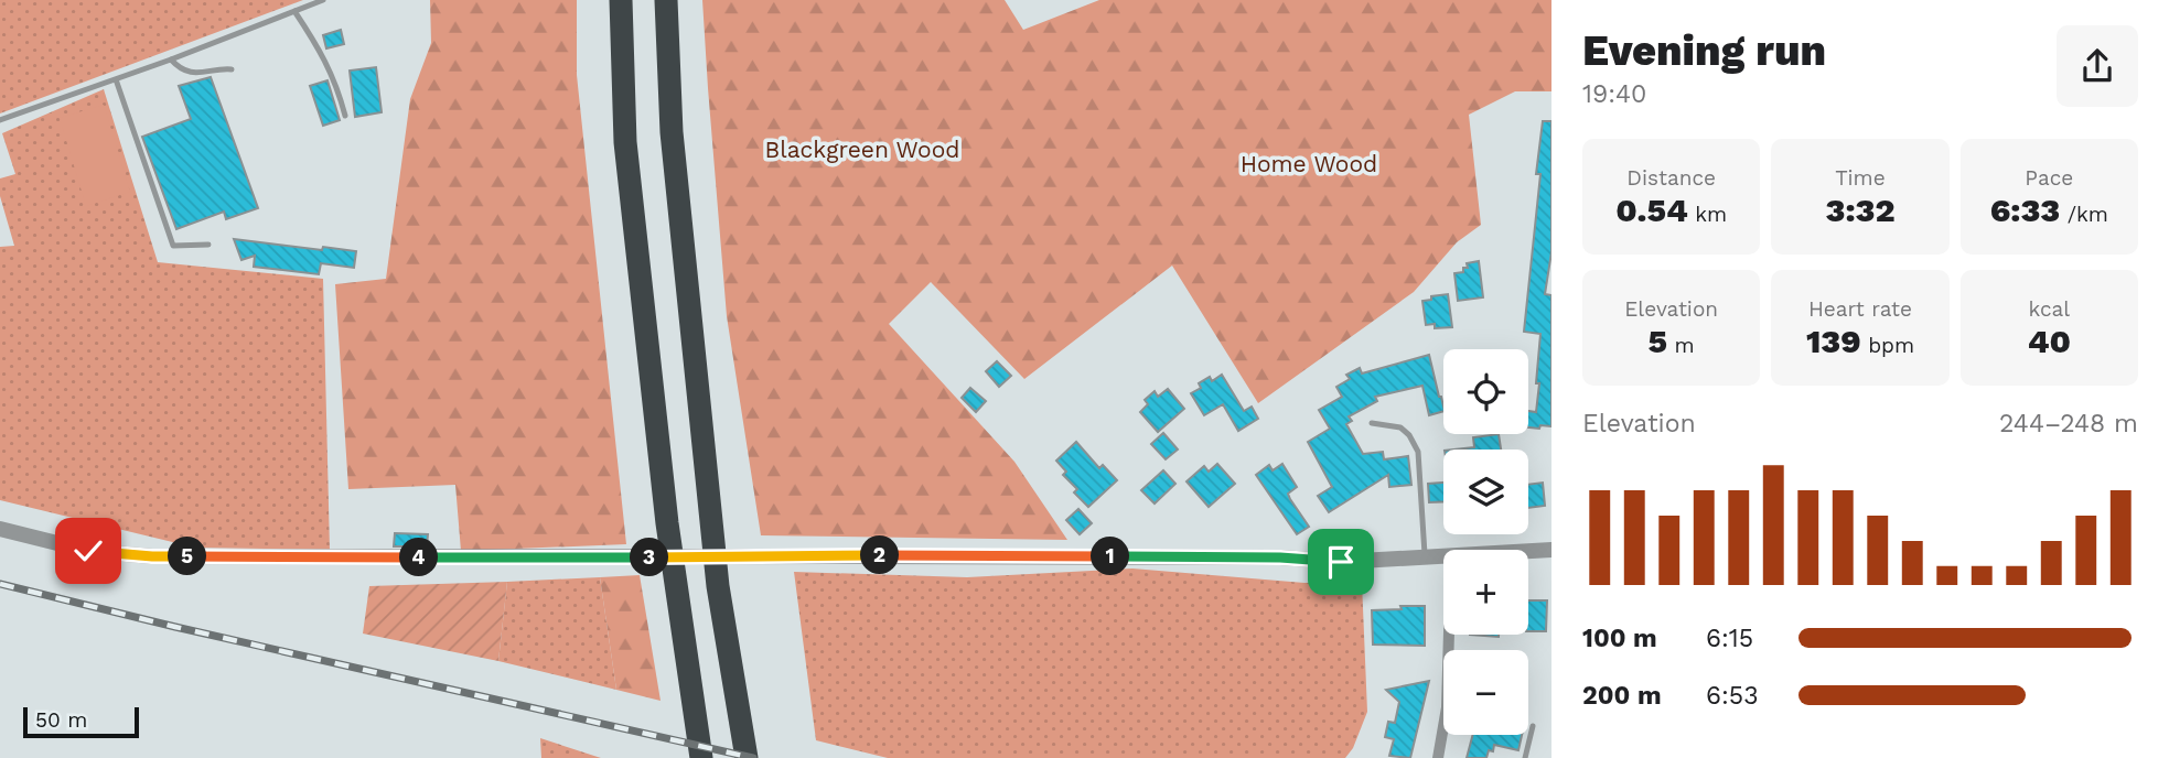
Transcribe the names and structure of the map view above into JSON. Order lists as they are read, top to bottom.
{
  "parks": ["Blackgreen Wood", "Home Wood"],
  "scale_bar": "50 m",
  "page": {
    "heading": ["Evening run", "19:40"],
    "stats": [
      ["Distance", "0.54 km"],
      ["Time", "3:32"],
      ["Pace", "6:33 /km"],
      ["Elevation", "5 m"],
      ["Heart rate", "139 bpm"],
      ["kcal", "40"]
    ],
    "map_buttons": ["+", "−"],
    "chart": ["Elevation", "244–248 m"],
    "pins": [
      "2",
      "1",
      "5",
      "3",
      "4"
    ],
    "list": [
      {
        "name": "100 m",
        "note": "6:15"
      },
      {
        "name": "200 m",
        "note": "6:53"
      }
    ],
    "scale": "50 m"
  }
}
